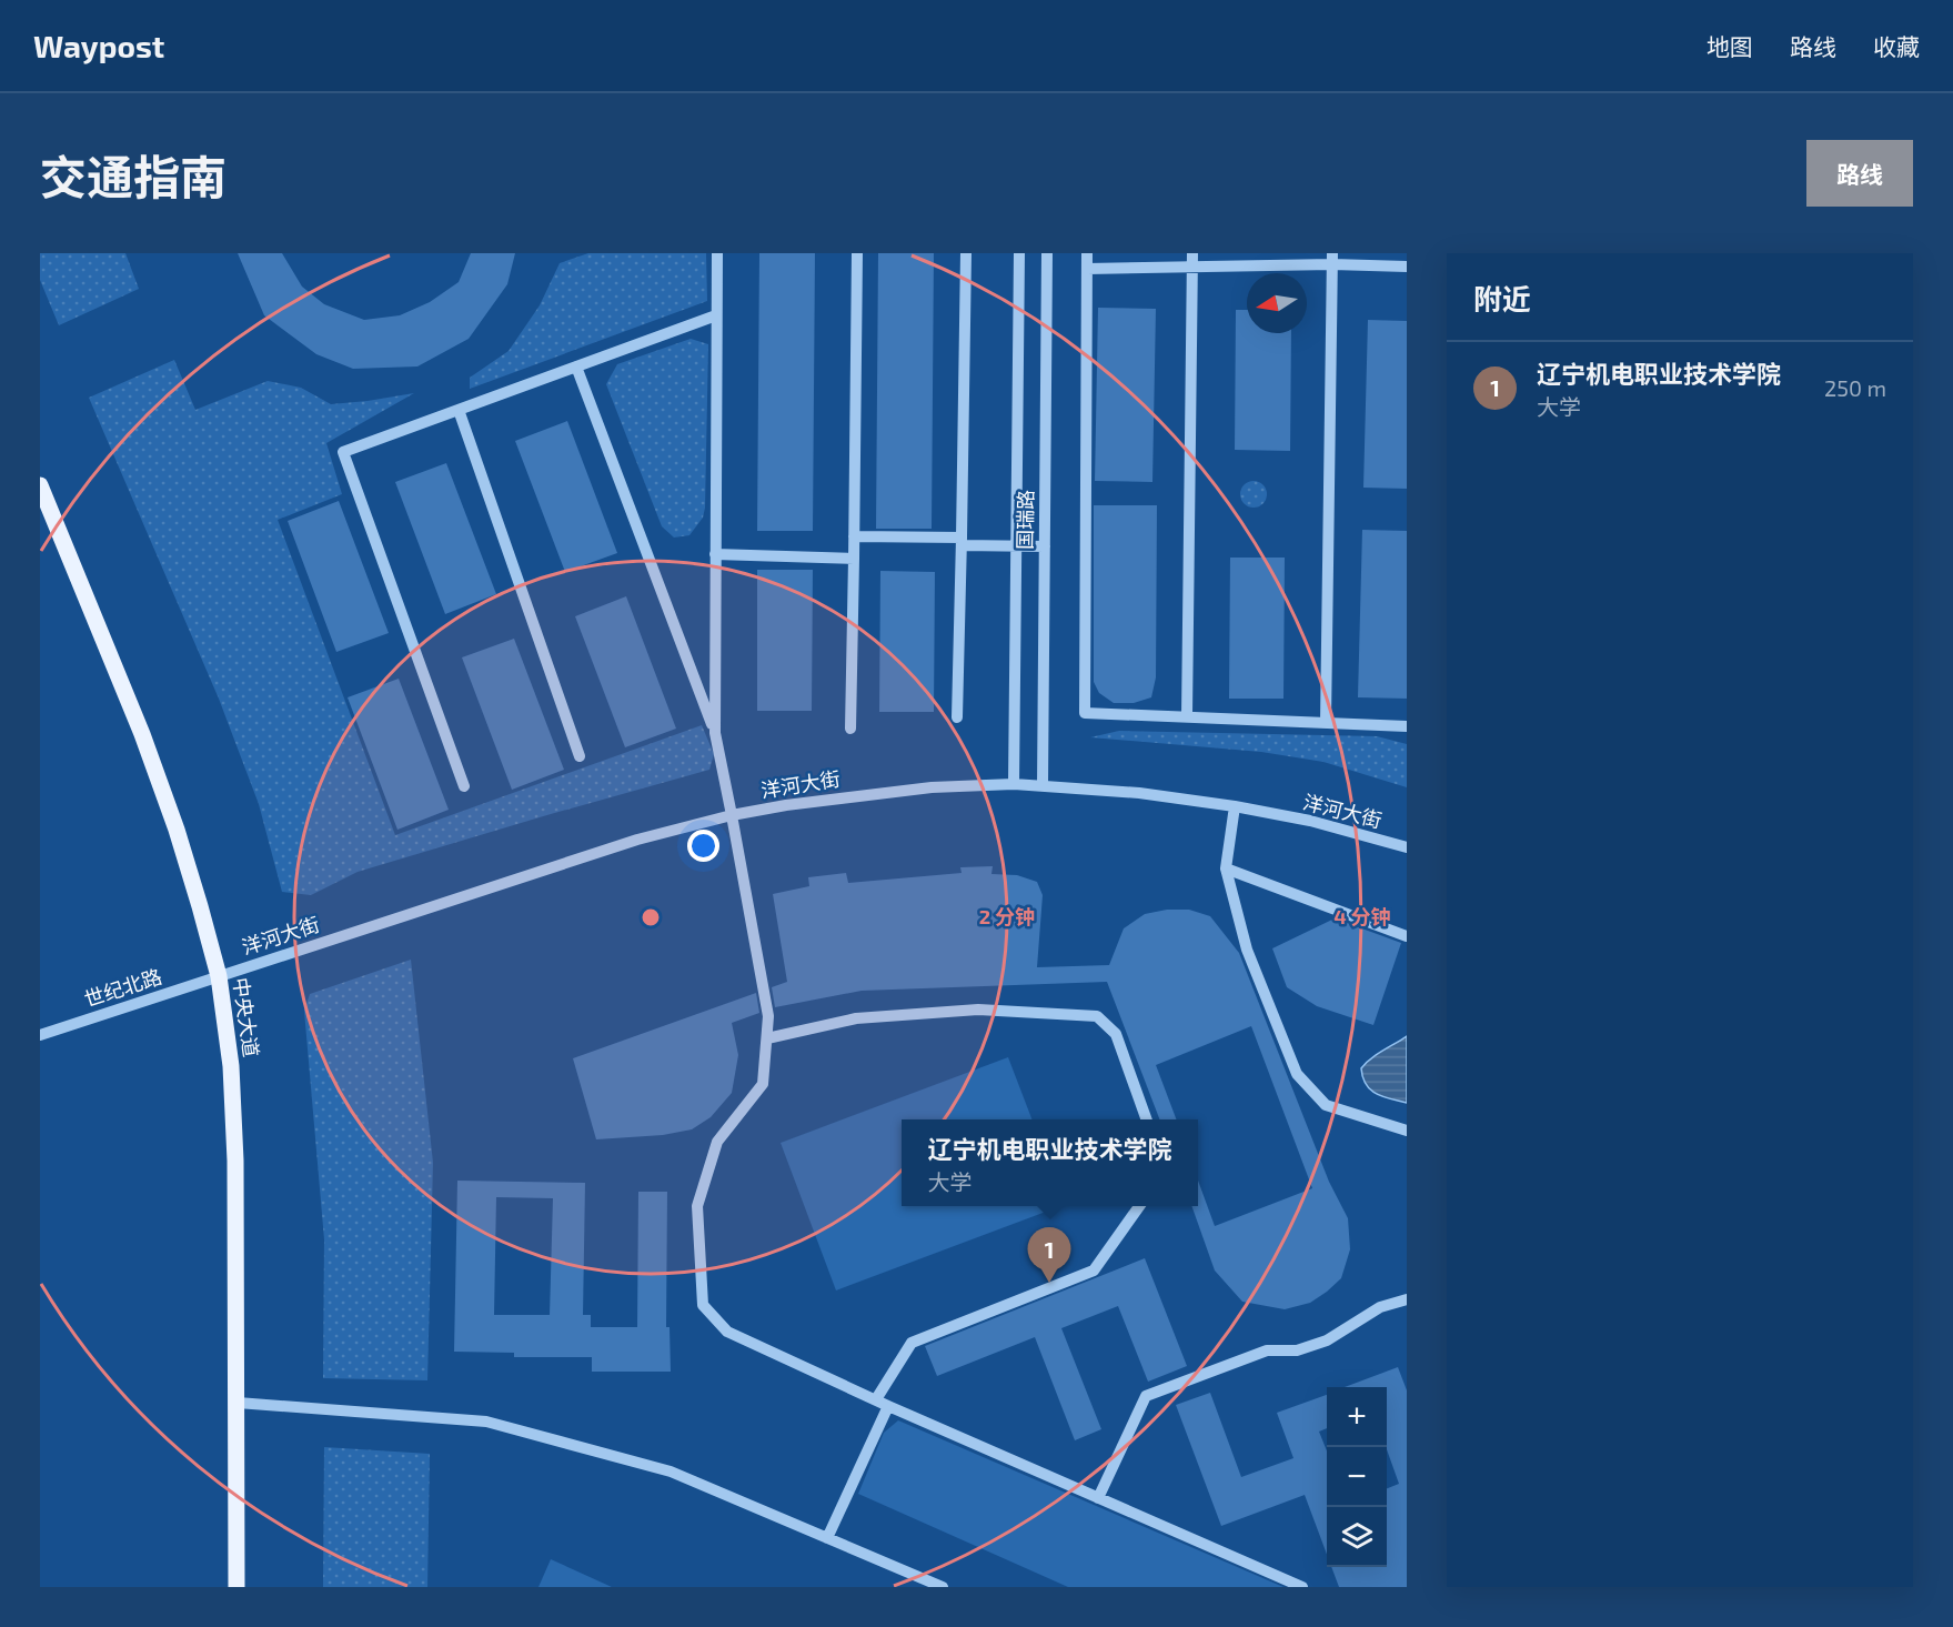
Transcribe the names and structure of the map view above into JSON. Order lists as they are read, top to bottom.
{
  "streets": {
    "main road": ["中央大道"],
    "street": ["国瑞路", "洋河大街", "世纪北路"]
  },
  "crossings": [
    ["国瑞路", "洋河大街"],
    ["洋河大街", "世纪北路"],
    ["洋河大街", "中央大道"],
    ["世纪北路", "中央大道"]
  ],
  "north": "left",
  "page": {
    "header": "Waypost",
    "nav": ["地图", "路线", "收藏"],
    "title": "交通指南",
    "buttons": "路线",
    "heading": "附近",
    "list": [
      {
        "mark": "1",
        "name": "辽宁机电职业技术学院",
        "note": "大学",
        "value": "250 m"
      }
    ],
    "popup": ["辽宁机电职业技术学院", "大学"],
    "pins": "1",
    "map_buttons": ["+", "−"]
  },
  "rings": ["2 分钟", "4 分钟"]
}
